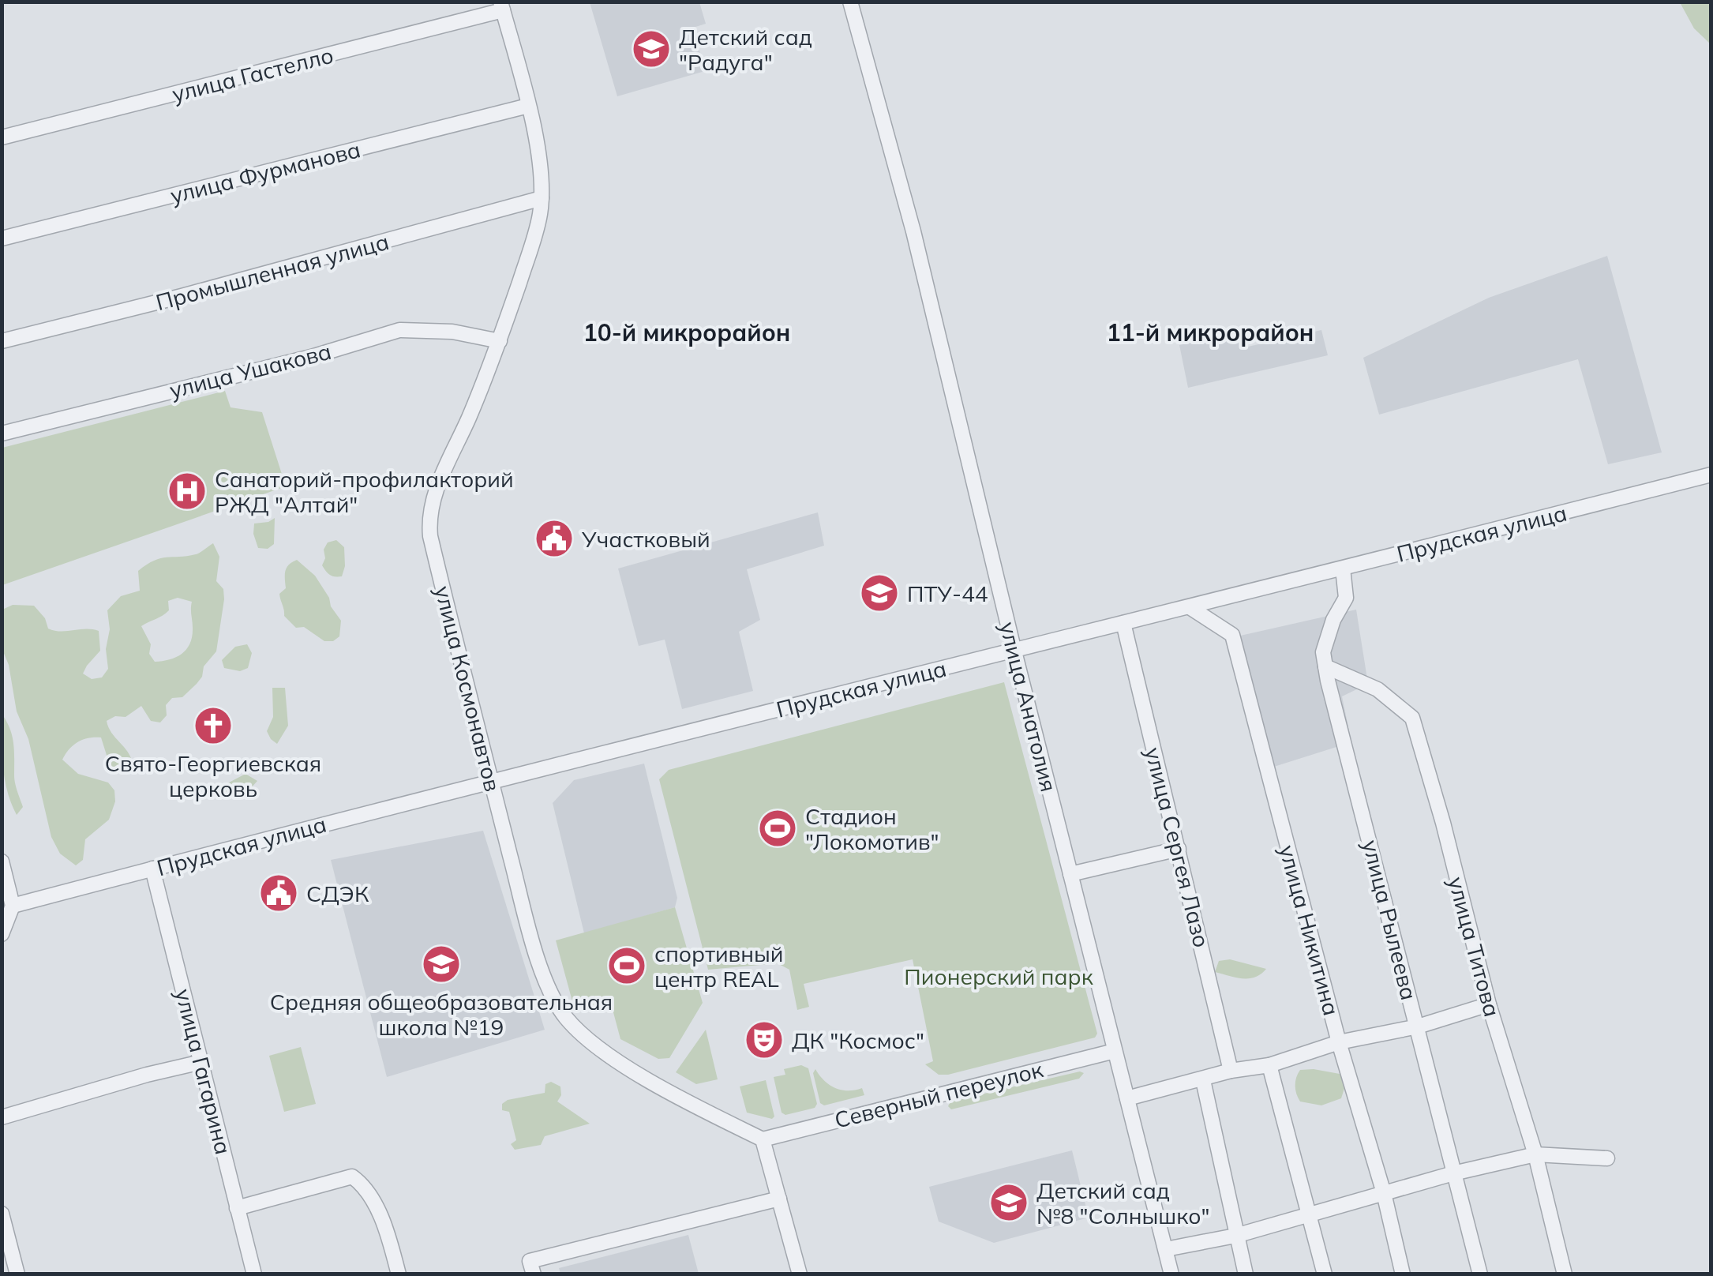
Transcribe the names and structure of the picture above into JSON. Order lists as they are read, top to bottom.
{
  "streets": {
    "street": [
      "улица Гастелло",
      "улица Фурманова",
      "Промышленная улица",
      "улица Ушакова",
      "Прудская улица",
      "улица Космонавтов",
      "улица Анатолия",
      "улица Сергея Лазо",
      "улица Рылеева",
      "улица Никитина",
      "улица Титова",
      "улица Гагарина",
      "Северный переулок"
    ]
  },
  "crossings": [
    ["улица Гастелло", "улица Космонавтов"],
    ["улица Фурманова", "улица Космонавтов"],
    ["Промышленная улица", "улица Космонавтов"],
    ["улица Ушакова", "улица Космонавтов"],
    ["Прудская улица", "улица Космонавтов"],
    ["Прудская улица", "улица Анатолия"],
    ["Прудская улица", "улица Сергея Лазо"],
    ["Прудская улица", "улица Рылеева"],
    ["Прудская улица", "улица Никитина"],
    ["Прудская улица", "улица Гагарина"],
    ["улица Космонавтов", "Северный переулок"],
    ["улица Анатолия", "Северный переулок"],
    ["улица Рылеева", "улица Титова"]
  ],
  "districts": ["10-й микрорайон", "11-й микрорайон"],
  "parks": ["Пионерский парк"],
  "places": {
    "school or university": [
      "Детский сад \"Радуга\"",
      "ПТУ-44",
      "Средняя общеобразовательная школа №19",
      "Детский сад №8 \"Солнышко\""
    ],
    "hospital": ["Санаторий-профилакторий РЖД \"Алтай\""],
    "public building": ["Участковый", "СДЭК"],
    "church": ["Свято-Георгиевская церковь"],
    "sports": ["Стадион \"Локомотив\"", "спортивный центр REAL"],
    "theatre": ["ДК \"Космос\""]
  }
}
